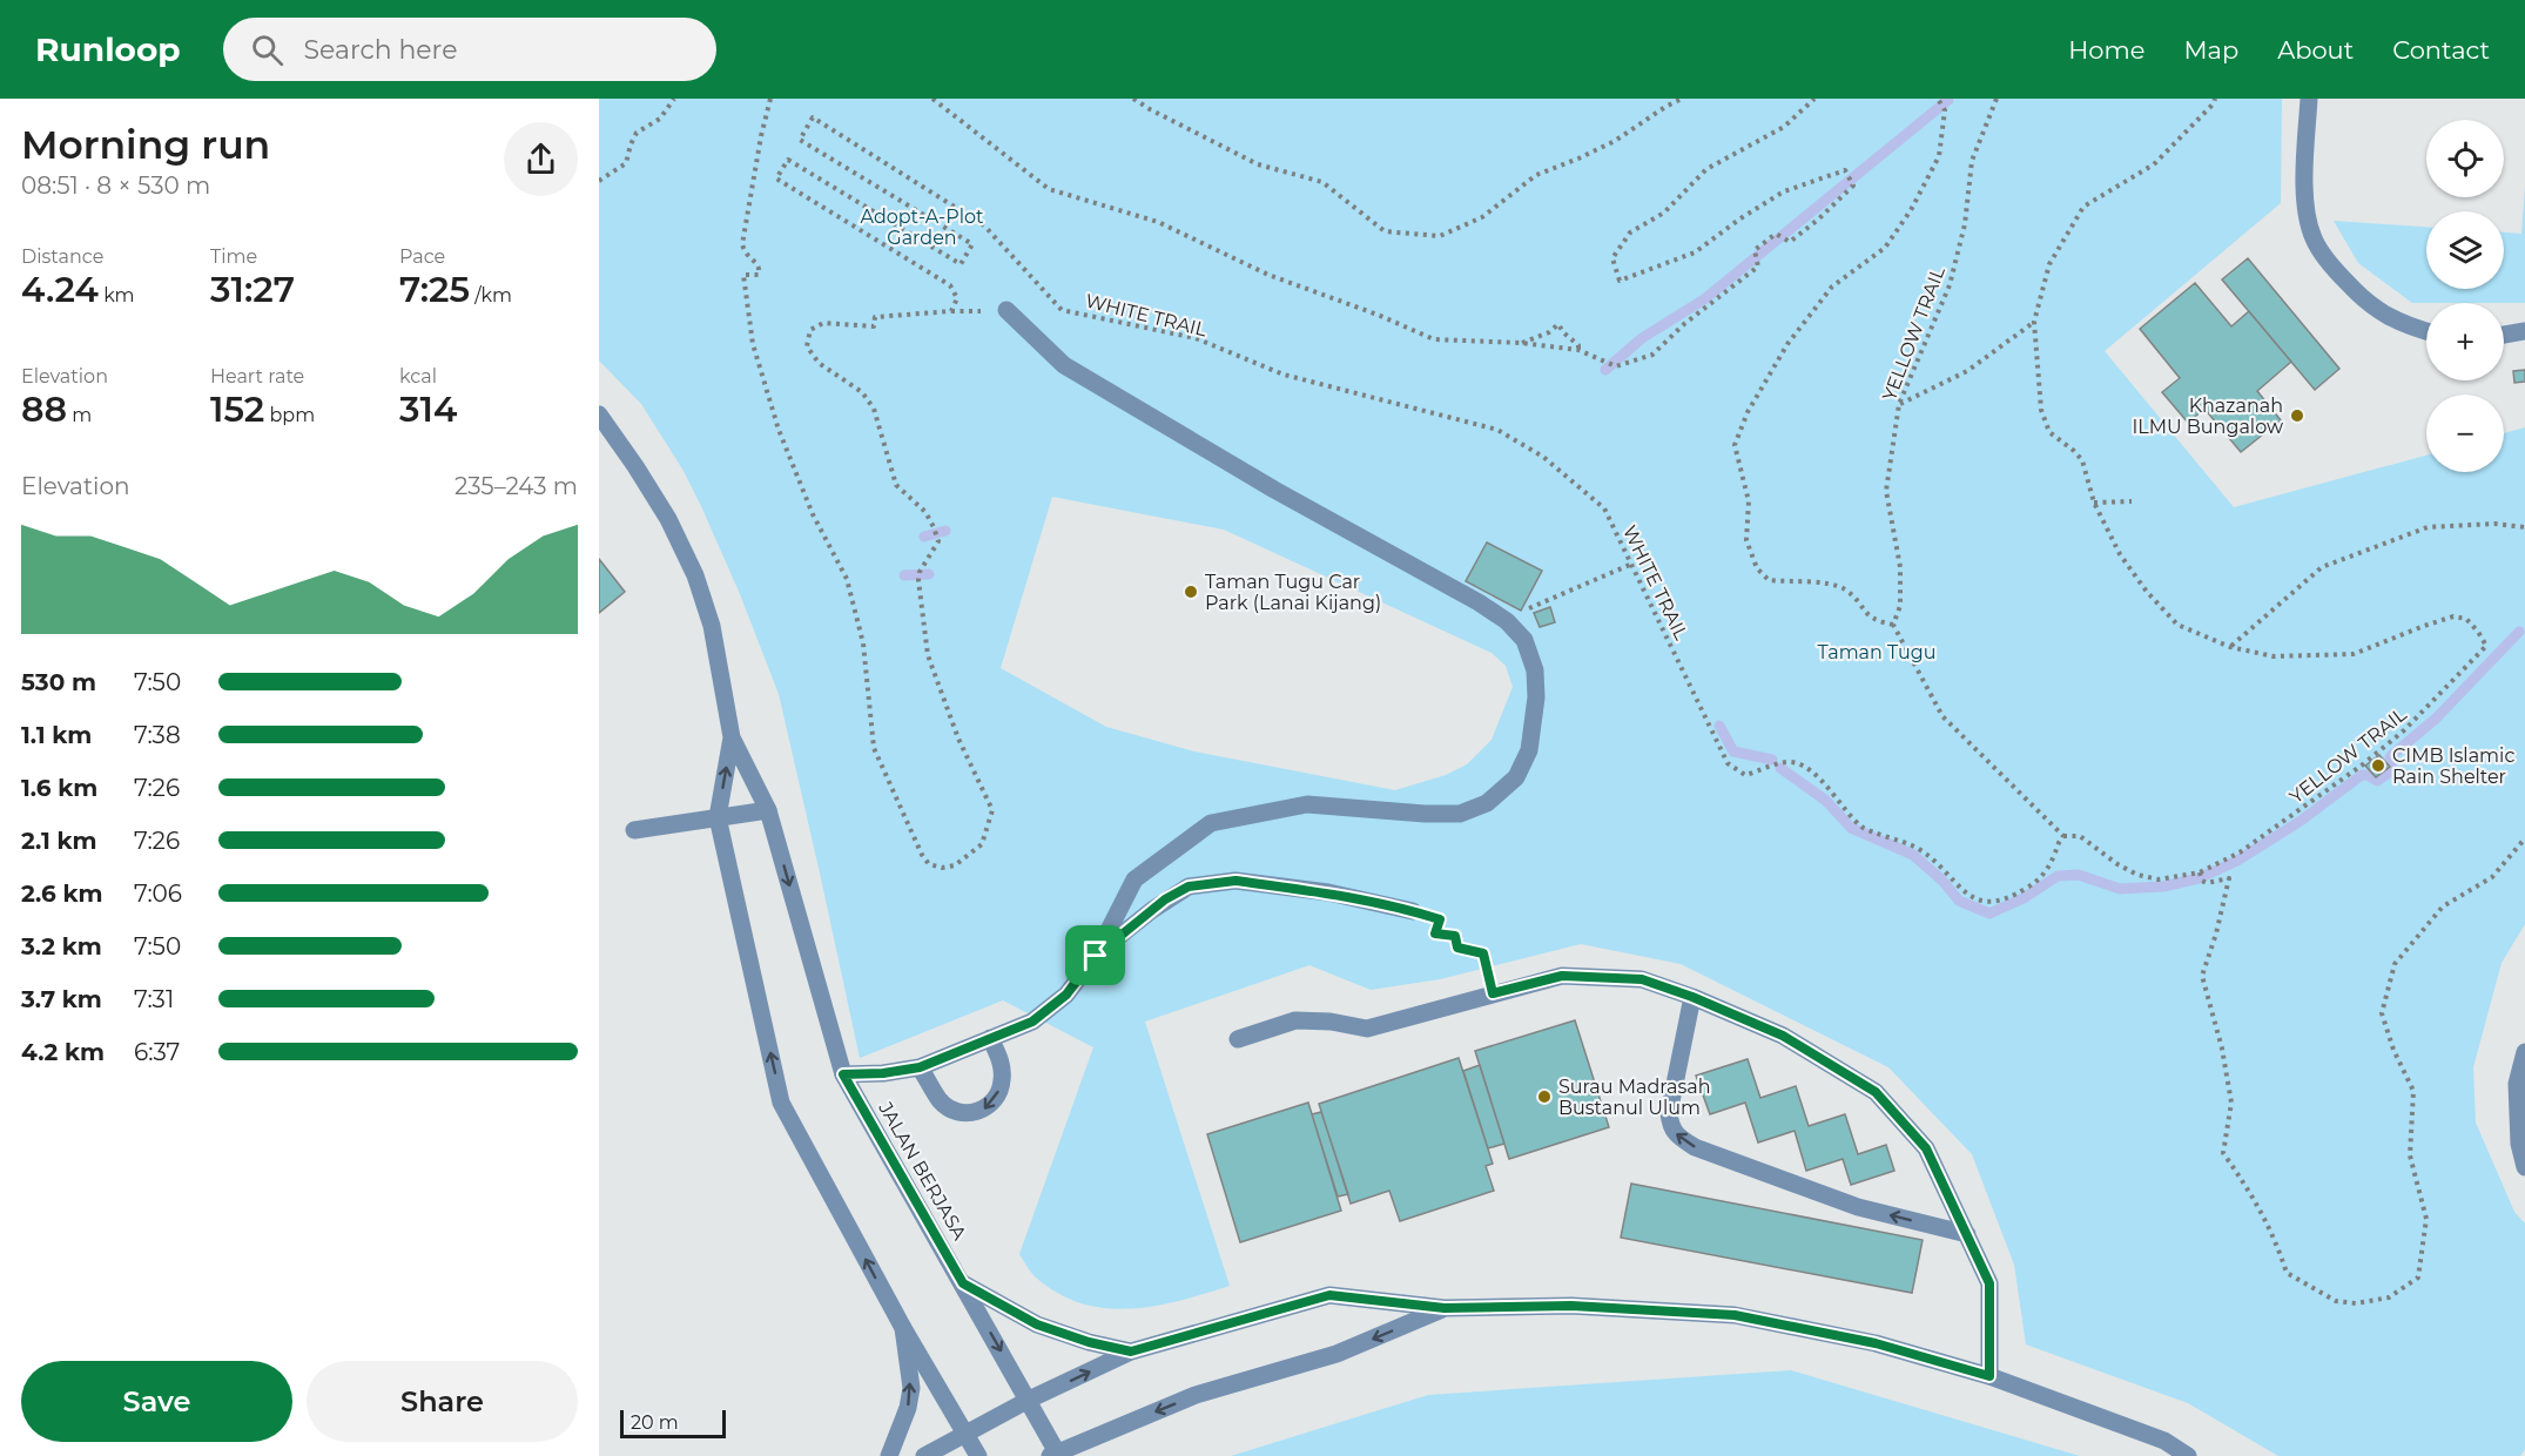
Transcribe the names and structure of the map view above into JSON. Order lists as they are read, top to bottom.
{
  "streets": {
    "street": ["JALAN BERJASA"],
    "path": ["WHITE TRAIL", "YELLOW TRAIL"]
  },
  "crossings": [
    ["WHITE TRAIL", "YELLOW TRAIL"]
  ],
  "parks": ["Adopt-A-Plot Garden", "Taman Tugu"],
  "places": [
    "Khazanah ILMU Bungalow",
    "Taman Tugu Car Park (Lanai Kijang)",
    "CIMB Islamic Rain Shelter",
    "Surau Madrasah Bustanul Ulum"
  ],
  "scale_bar": "20 m",
  "page": {
    "header": "Runloop",
    "search": "Search here",
    "nav": [
      "Home",
      "Map",
      "About",
      "Contact"
    ],
    "heading": ["Morning run", "08:51 · 8 × 530 m"],
    "map_buttons": ["+", "−"],
    "stats": [
      ["Distance", "4.24 km"],
      ["Time", "31:27"],
      ["Pace", "7:25 /km"],
      ["Elevation", "88 m"],
      ["Heart rate", "152 bpm"],
      ["kcal", "314"]
    ],
    "chart": ["Elevation", "235–243 m"],
    "list": [
      {
        "name": "530 m",
        "note": "7:50"
      },
      {
        "name": "1.1 km",
        "note": "7:38"
      },
      {
        "name": "1.6 km",
        "note": "7:26"
      },
      {
        "name": "2.1 km",
        "note": "7:26"
      },
      {
        "name": "2.6 km",
        "note": "7:06"
      },
      {
        "name": "3.2 km",
        "note": "7:50"
      },
      {
        "name": "3.7 km",
        "note": "7:31"
      },
      {
        "name": "4.2 km",
        "note": "6:37"
      }
    ],
    "buttons": ["Save", "Share"],
    "scale": "20 m"
  }
}
